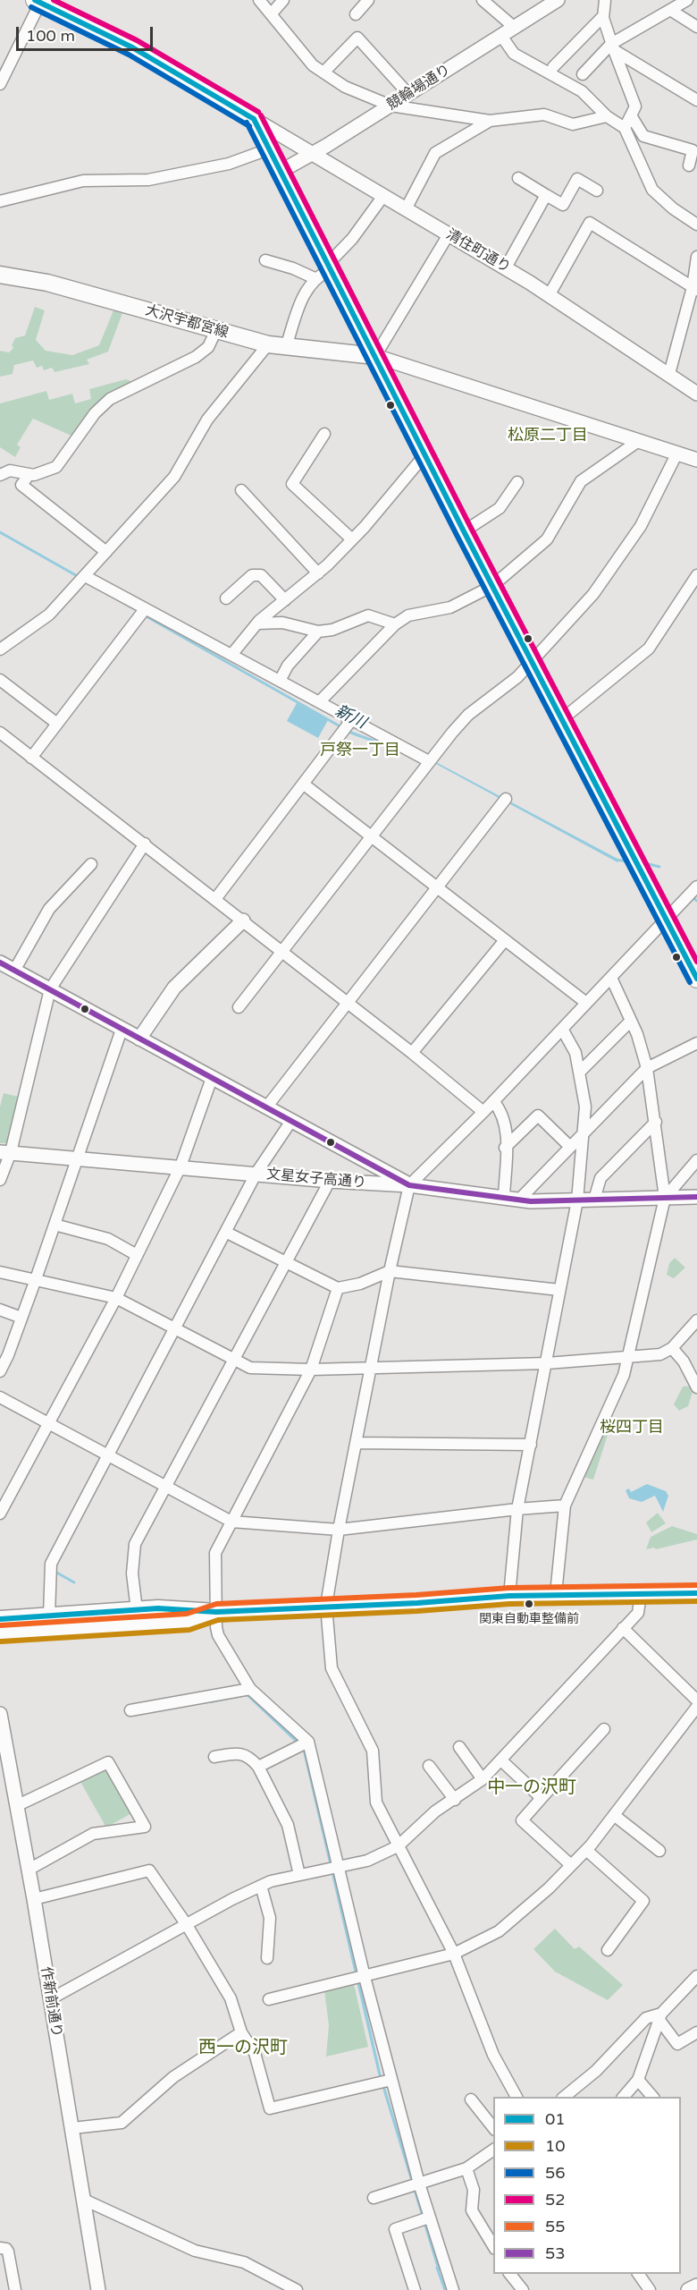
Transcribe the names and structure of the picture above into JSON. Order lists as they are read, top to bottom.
{
  "streets": {
    "main road": ["大沢宇都宮線"],
    "street": [
      "競輪場通り",
      "清住町通り",
      "文星女子高通り",
      "作新前通り"
    ]
  },
  "crossings": [
    ["競輪場通り", "清住町通り"]
  ],
  "districts": [
    "松原二丁目",
    "戸祭一丁目",
    "桜四丁目",
    "中一の沢町",
    "西一の沢町"
  ],
  "water": ["新川"],
  "places": ["関東自動車整備前"],
  "lines": [
    "transit line 01",
    "transit line 52",
    "transit line 56",
    "transit line 53",
    "transit line 55",
    "transit line 10"
  ],
  "legend": [
    "01",
    "10",
    "56",
    "52",
    "55",
    "53"
  ],
  "scale_bar": "100 m"
}
